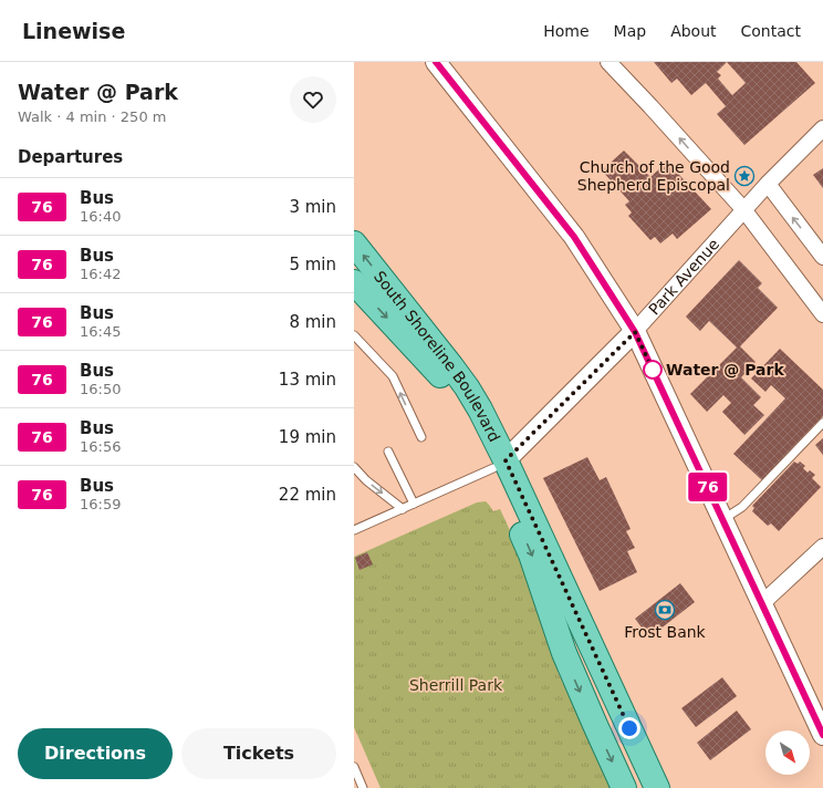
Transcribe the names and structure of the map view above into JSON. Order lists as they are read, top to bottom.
{
  "streets": {
    "main road": ["South Shoreline Boulevard"],
    "street": ["Park Avenue"]
  },
  "crossings": [
    ["Park Avenue", "South Shoreline Boulevard"]
  ],
  "parks": ["Sherrill Park"],
  "places": {
    "place": ["Church of the Good Shepherd Episcopal"],
    "other": ["Water @ Park"],
    "bank": ["Frost Bank"]
  },
  "lines": ["bus line 76"],
  "north": "bottom right",
  "page": {
    "header": "Linewise",
    "nav": [
      "Home",
      "Map",
      "About",
      "Contact"
    ],
    "heading": [
      ["Water @ Park", "Walk · 4 min · 250 m"],
      "Departures"
    ],
    "on_map": "76",
    "list": [
      {
        "mark": "76",
        "name": "Bus",
        "note": "16:40",
        "value": "3 min"
      },
      {
        "mark": "76",
        "name": "Bus",
        "note": "16:42",
        "value": "5 min"
      },
      {
        "mark": "76",
        "name": "Bus",
        "note": "16:45",
        "value": "8 min"
      },
      {
        "mark": "76",
        "name": "Bus",
        "note": "16:50",
        "value": "13 min"
      },
      {
        "mark": "76",
        "name": "Bus",
        "note": "16:56",
        "value": "19 min"
      },
      {
        "mark": "76",
        "name": "Bus",
        "note": "16:59",
        "value": "22 min"
      }
    ],
    "buttons": ["Directions", "Tickets"]
  }
}
